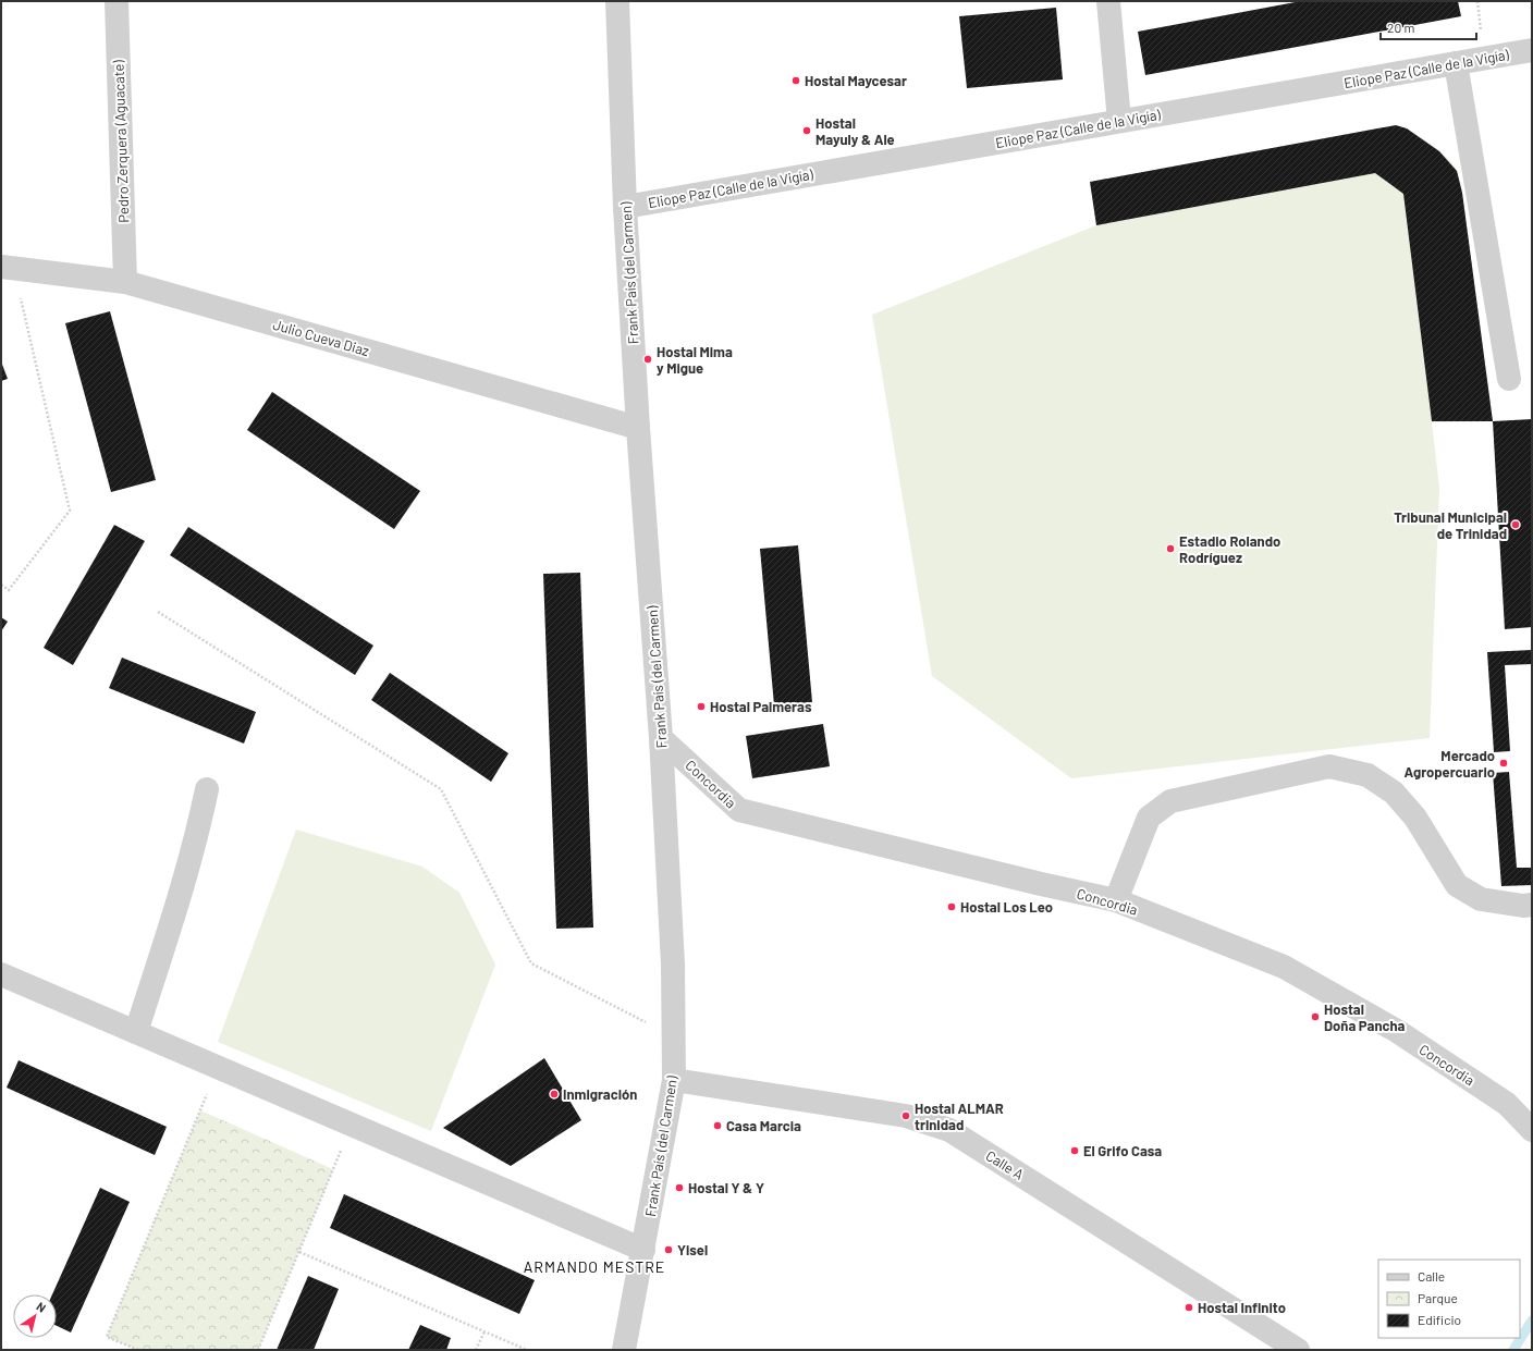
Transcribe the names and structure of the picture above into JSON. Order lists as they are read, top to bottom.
{
  "streets": {
    "street": [
      "Eliope Paz (Calle de la Vigía)",
      "Pedro Zerquera (Aguacate)",
      "Frank País (del Carmen)",
      "Julio Cueva Diaz",
      "Concordia",
      "Calle A"
    ]
  },
  "crossings": [
    ["Eliope Paz (Calle de la Vigía)", "Frank País (del Carmen)"],
    ["Pedro Zerquera (Aguacate)", "Julio Cueva Diaz"],
    ["Frank País (del Carmen)", "Julio Cueva Diaz"],
    ["Frank País (del Carmen)", "Concordia"],
    ["Frank País (del Carmen)", "Calle A"]
  ],
  "districts": ["ARMANDO MESTRE"],
  "places": [
    "Hostal Maycesar",
    "Hostal Mayuly & Ale",
    "Hostal Mima y Migue",
    "Tribunal Municipal de Trinidad",
    "Estadio Rolando Rodríguez",
    "Hostal Palmeras",
    "Mercado Agropercuario",
    "Hostal Los Leo",
    "Hostal Doña Pancha",
    "Inmigración",
    "Hostal ALMAR trinidad",
    "Casa Marcia",
    "El Grifo Casa",
    "Hostal Y & Y",
    "Yisel",
    "Hostal Infinito"
  ],
  "legend": ["Calle", "Parque", "Edificio"],
  "scale_bar": "20 m",
  "north": "top right"
}
